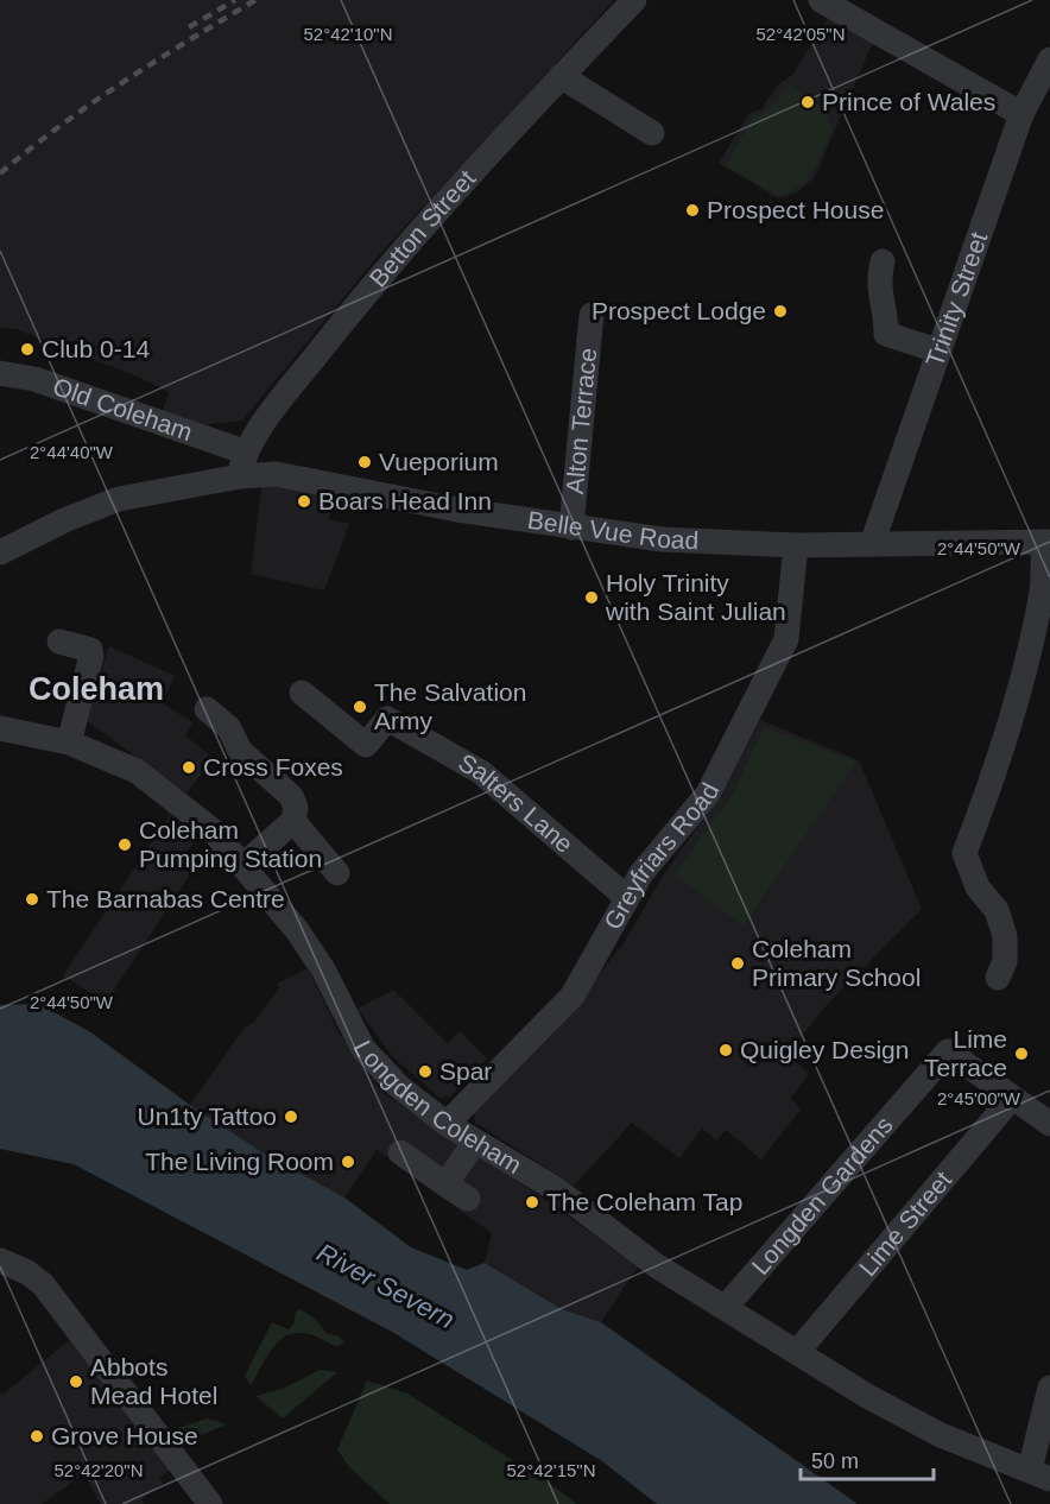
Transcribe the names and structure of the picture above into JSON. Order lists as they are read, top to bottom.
{
  "streets": {
    "street": [
      "Betton Street",
      "Trinity Street",
      "Old Coleham",
      "Alton Terrace",
      "Belle Vue Road",
      "Salters Lane",
      "Greyfriars Road",
      "Longden Coleham",
      "Longden Gardens",
      "Lime Street"
    ]
  },
  "crossings": [
    ["Betton Street", "Old Coleham"],
    ["Betton Street", "Belle Vue Road"],
    ["Trinity Street", "Belle Vue Road"],
    ["Old Coleham", "Belle Vue Road"],
    ["Alton Terrace", "Belle Vue Road"],
    ["Belle Vue Road", "Greyfriars Road"],
    ["Salters Lane", "Greyfriars Road"],
    ["Greyfriars Road", "Longden Coleham"],
    ["Longden Coleham", "Longden Gardens"],
    ["Longden Coleham", "Lime Street"],
    ["Longden Gardens", "Lime Street"]
  ],
  "districts": ["Coleham"],
  "water": ["River Severn"],
  "places": [
    "Prince of Wales",
    "Prospect House",
    "Prospect Lodge",
    "Club 0-14",
    "Vueporium",
    "Boars Head Inn",
    "Holy Trinity with Saint Julian",
    "The Salvation Army",
    "Cross Foxes",
    "Coleham Pumping Station",
    "The Barnabas Centre",
    "Coleham Primary School",
    "Quigley Design",
    "Lime Terrace",
    "Spar",
    "Un1ty Tattoo",
    "The Living Room",
    "The Coleham Tap",
    "Abbots Mead Hotel",
    "Grove House"
  ],
  "scale_bar": "50 m",
  "coordinates": [
    "52°42'10\"N",
    "52°42'05\"N",
    "2°44'40\"W",
    "2°44'50\"W",
    "2°45'00\"W",
    "52°42'20\"N",
    "52°42'15\"N"
  ]
}
